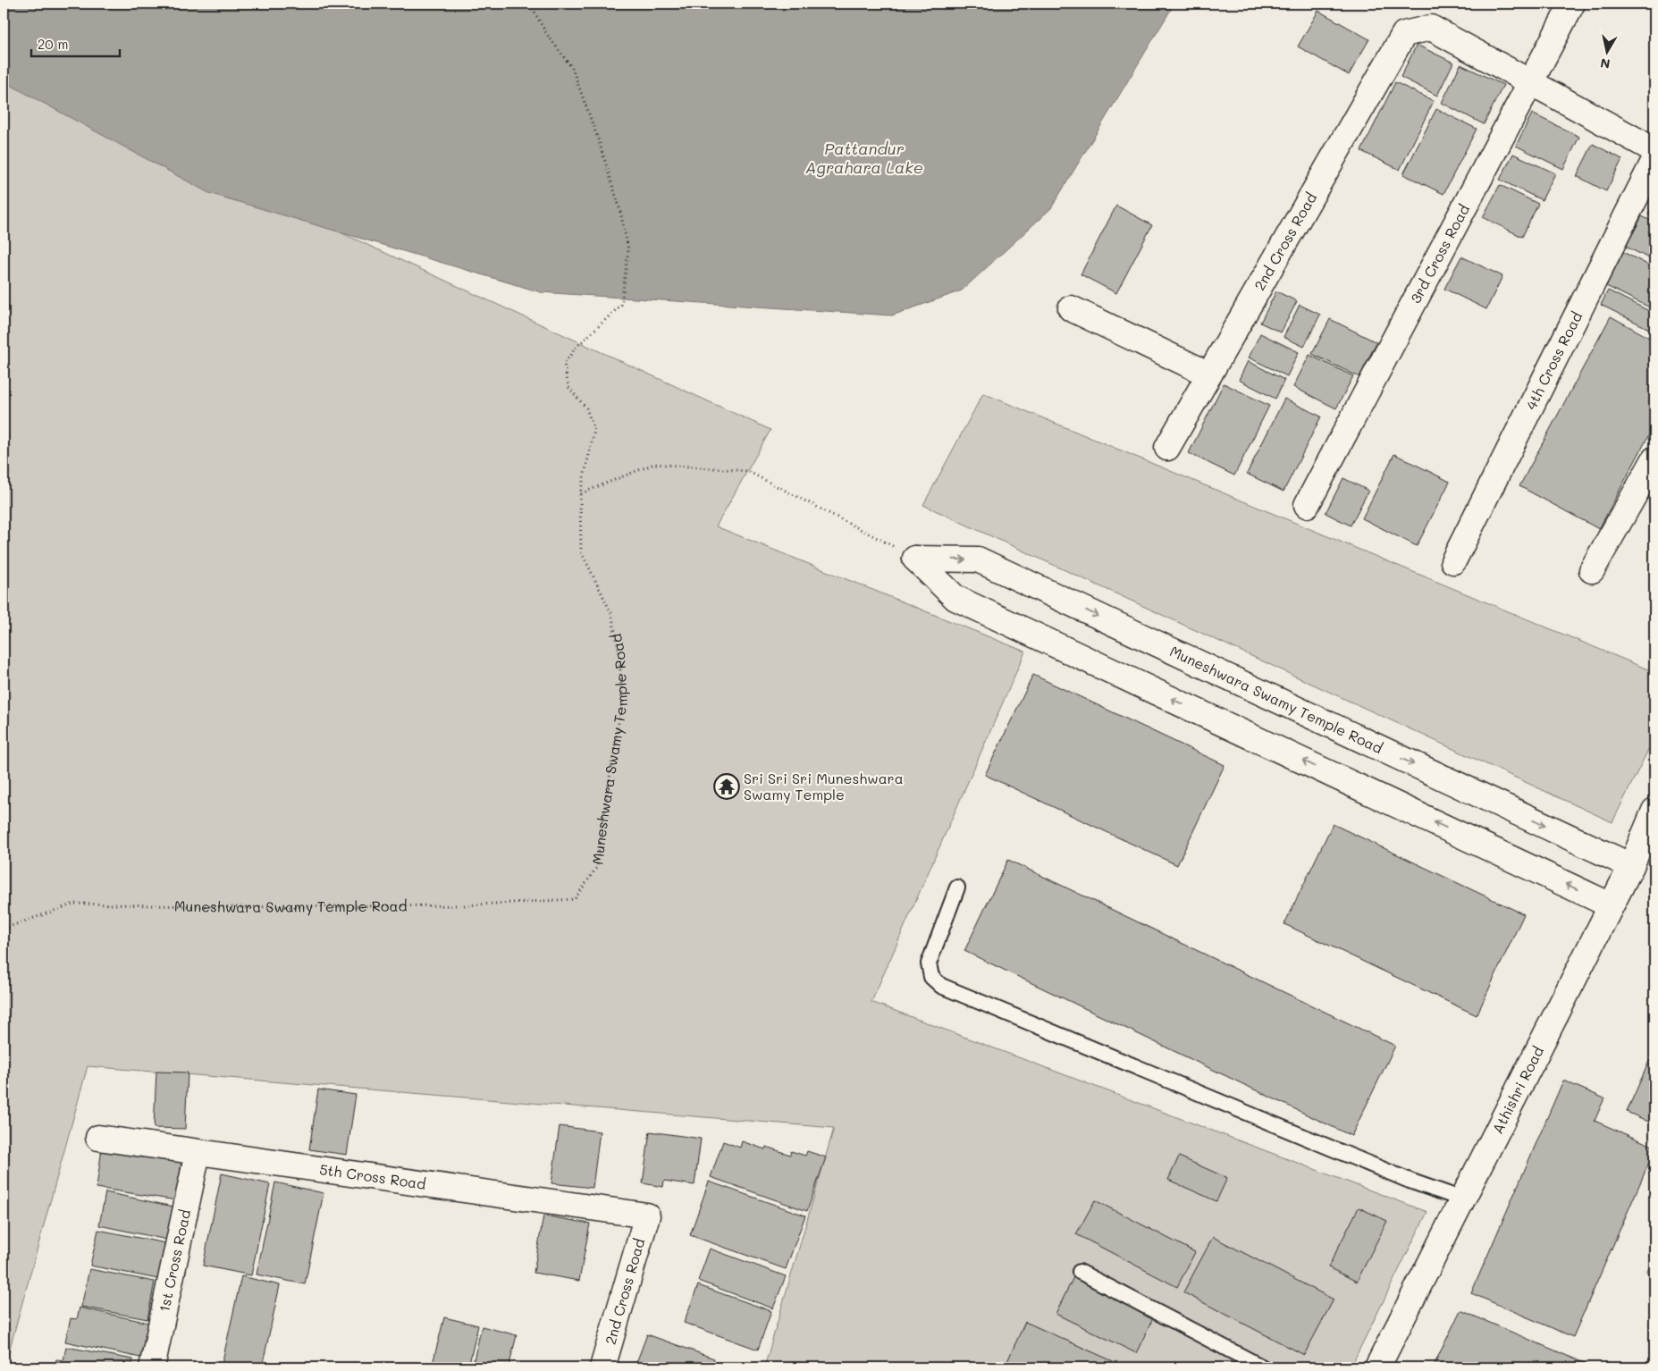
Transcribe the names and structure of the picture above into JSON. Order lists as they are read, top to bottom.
{
  "streets": {
    "street": [
      "2nd Cross Road",
      "3rd Cross Road",
      "4th Cross Road",
      "Muneshwara Swamy Temple Road",
      "Athishri Road",
      "5th Cross Road",
      "1st Cross Road"
    ]
  },
  "crossings": [
    ["2nd Cross Road", "3rd Cross Road"],
    ["2nd Cross Road", "5th Cross Road"],
    ["Muneshwara Swamy Temple Road", "Athishri Road"],
    ["5th Cross Road", "1st Cross Road"]
  ],
  "one_way": ["Muneshwara Swamy Temple Road"],
  "water": ["Pattandur Agrahara Lake"],
  "places": {
    "temple": ["Sri Sri Sri Muneshwara Swamy Temple"]
  },
  "scale_bar": "20 m",
  "north": "bottom"
}
